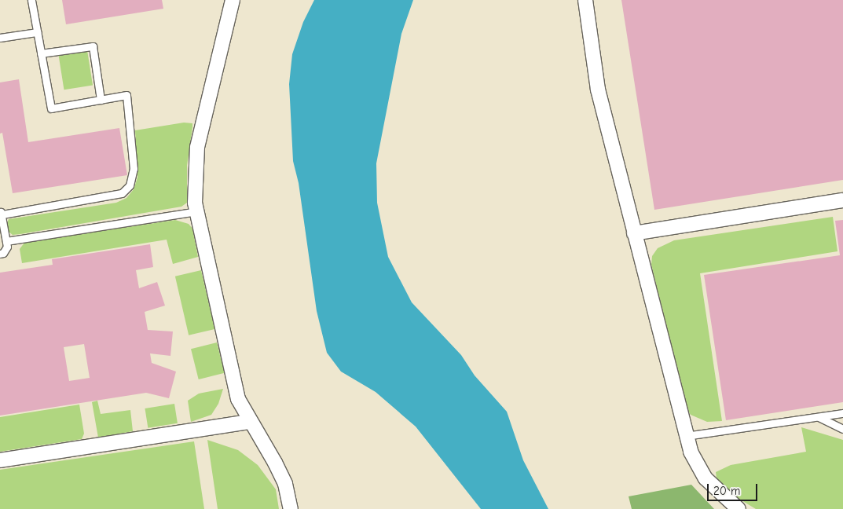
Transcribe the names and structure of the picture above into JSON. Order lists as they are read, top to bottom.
{
  "scale_bar": "20 m"
}
